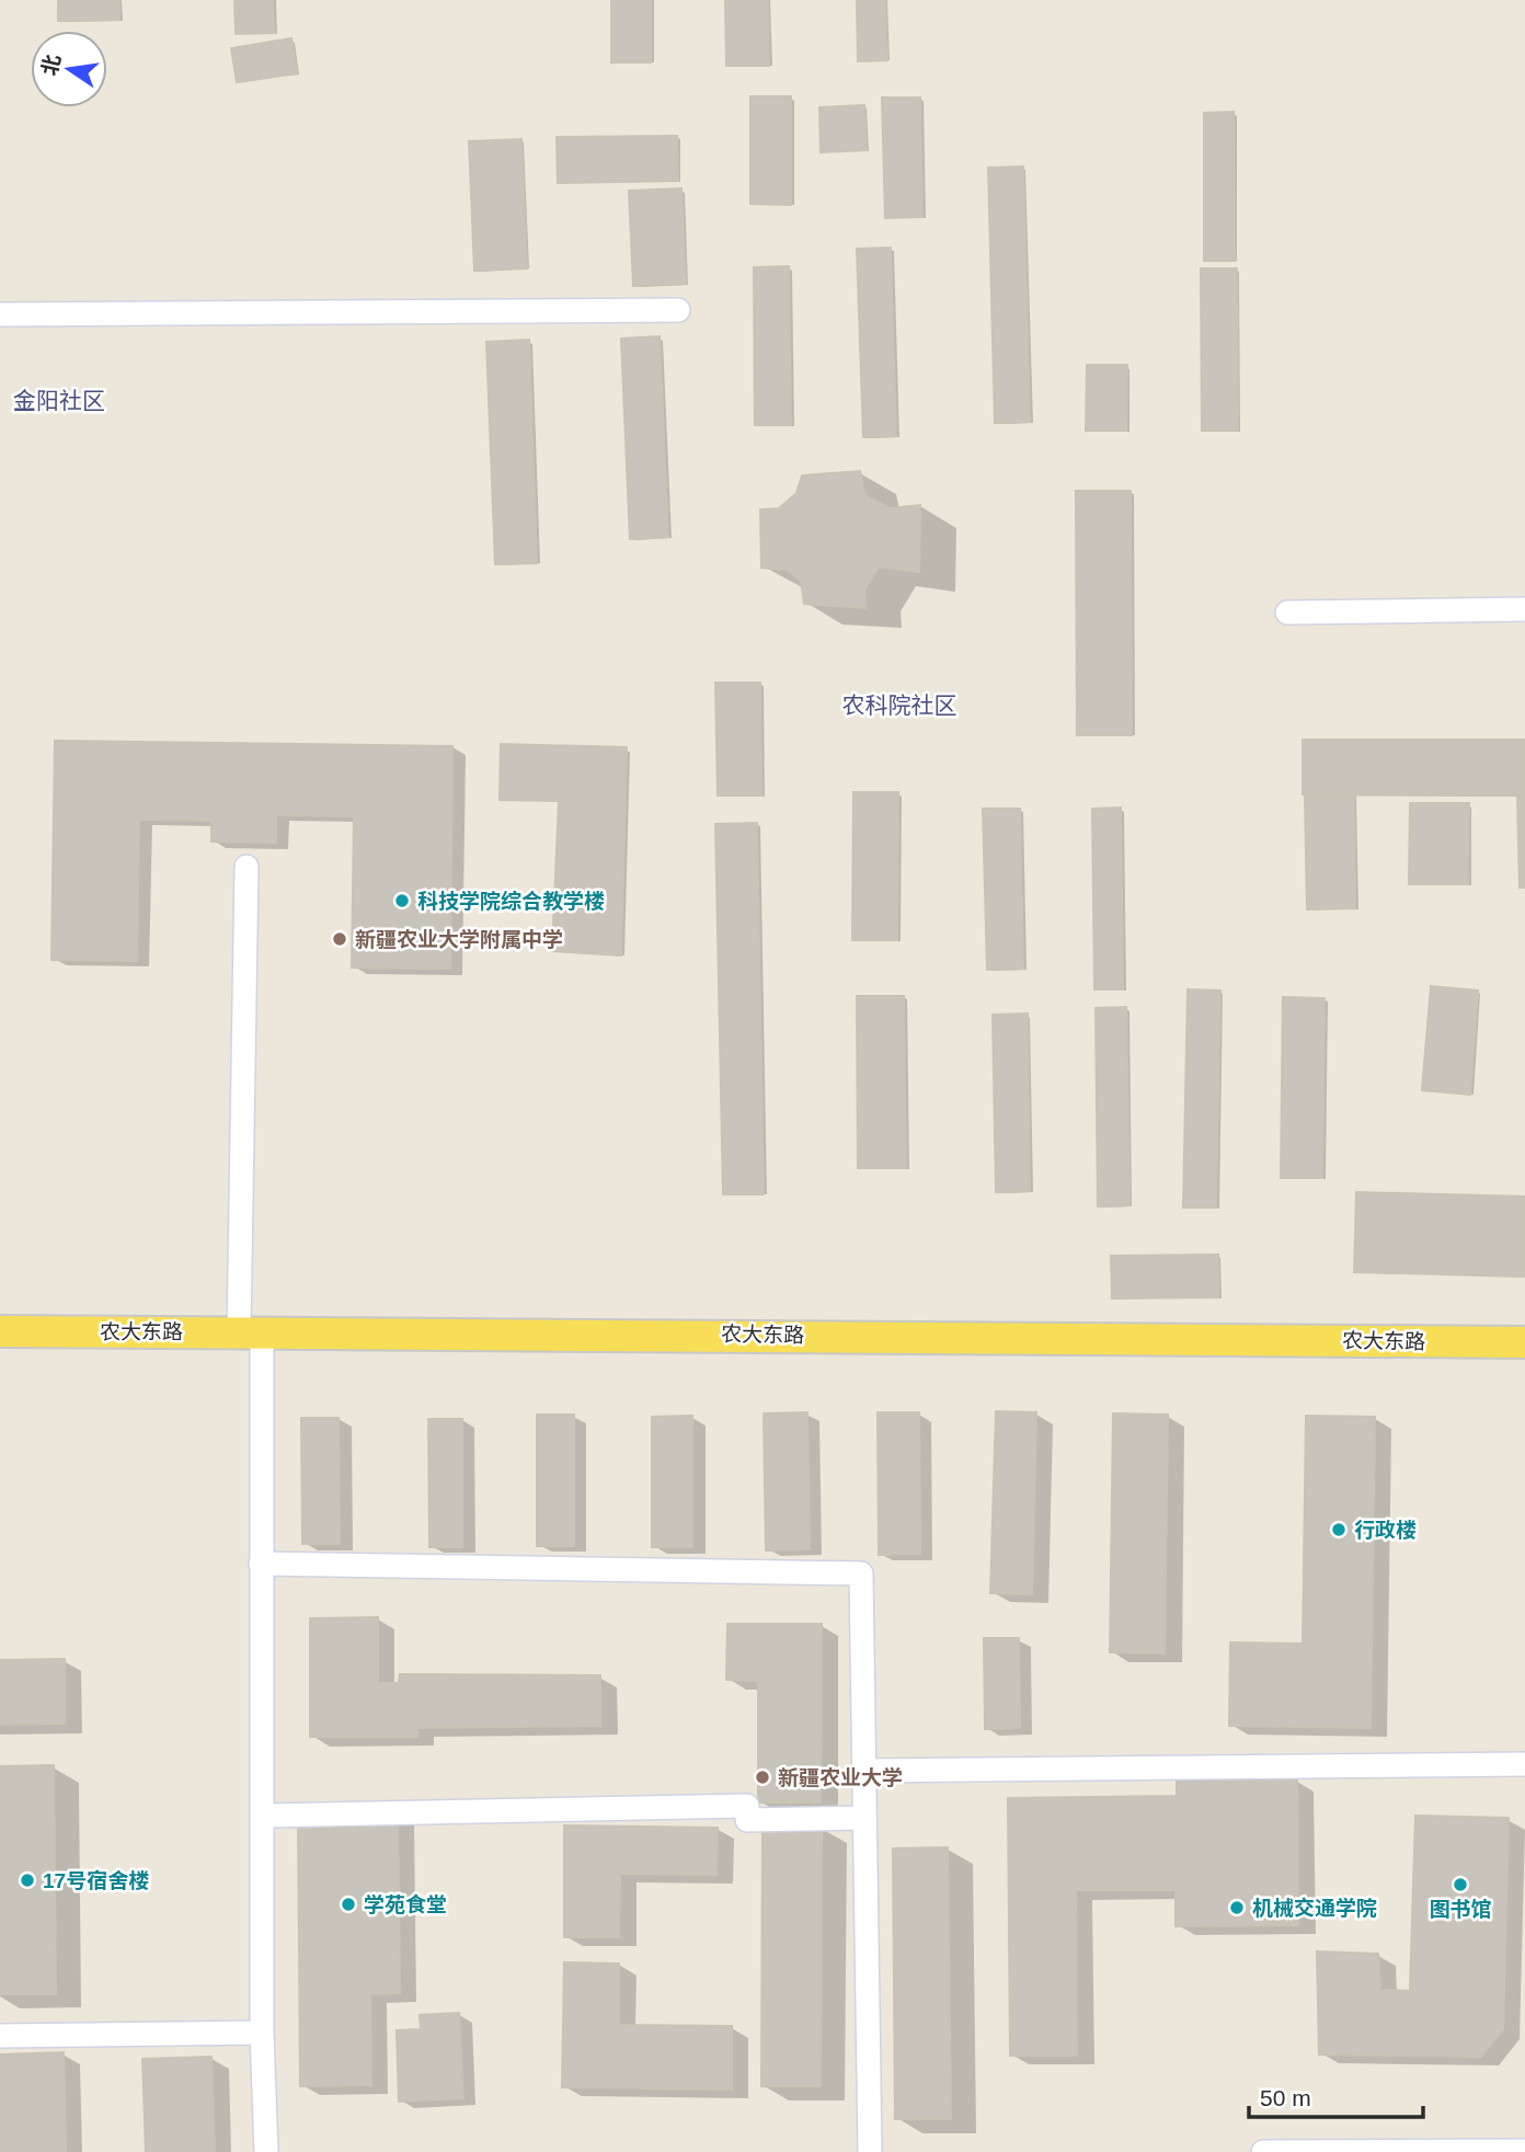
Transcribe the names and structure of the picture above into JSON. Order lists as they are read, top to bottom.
{
  "streets": {
    "main road": ["农大东路"]
  },
  "districts": ["金阳社区", "农科院社区"],
  "places": [
    "科技学院综合教学楼",
    "新疆农业大学附属中学",
    "行政楼",
    "新疆农业大学",
    "17号宿舍楼",
    "图书馆",
    "学苑食堂",
    "机械交通学院"
  ],
  "scale_bar": "50 m",
  "north": "left"
}
